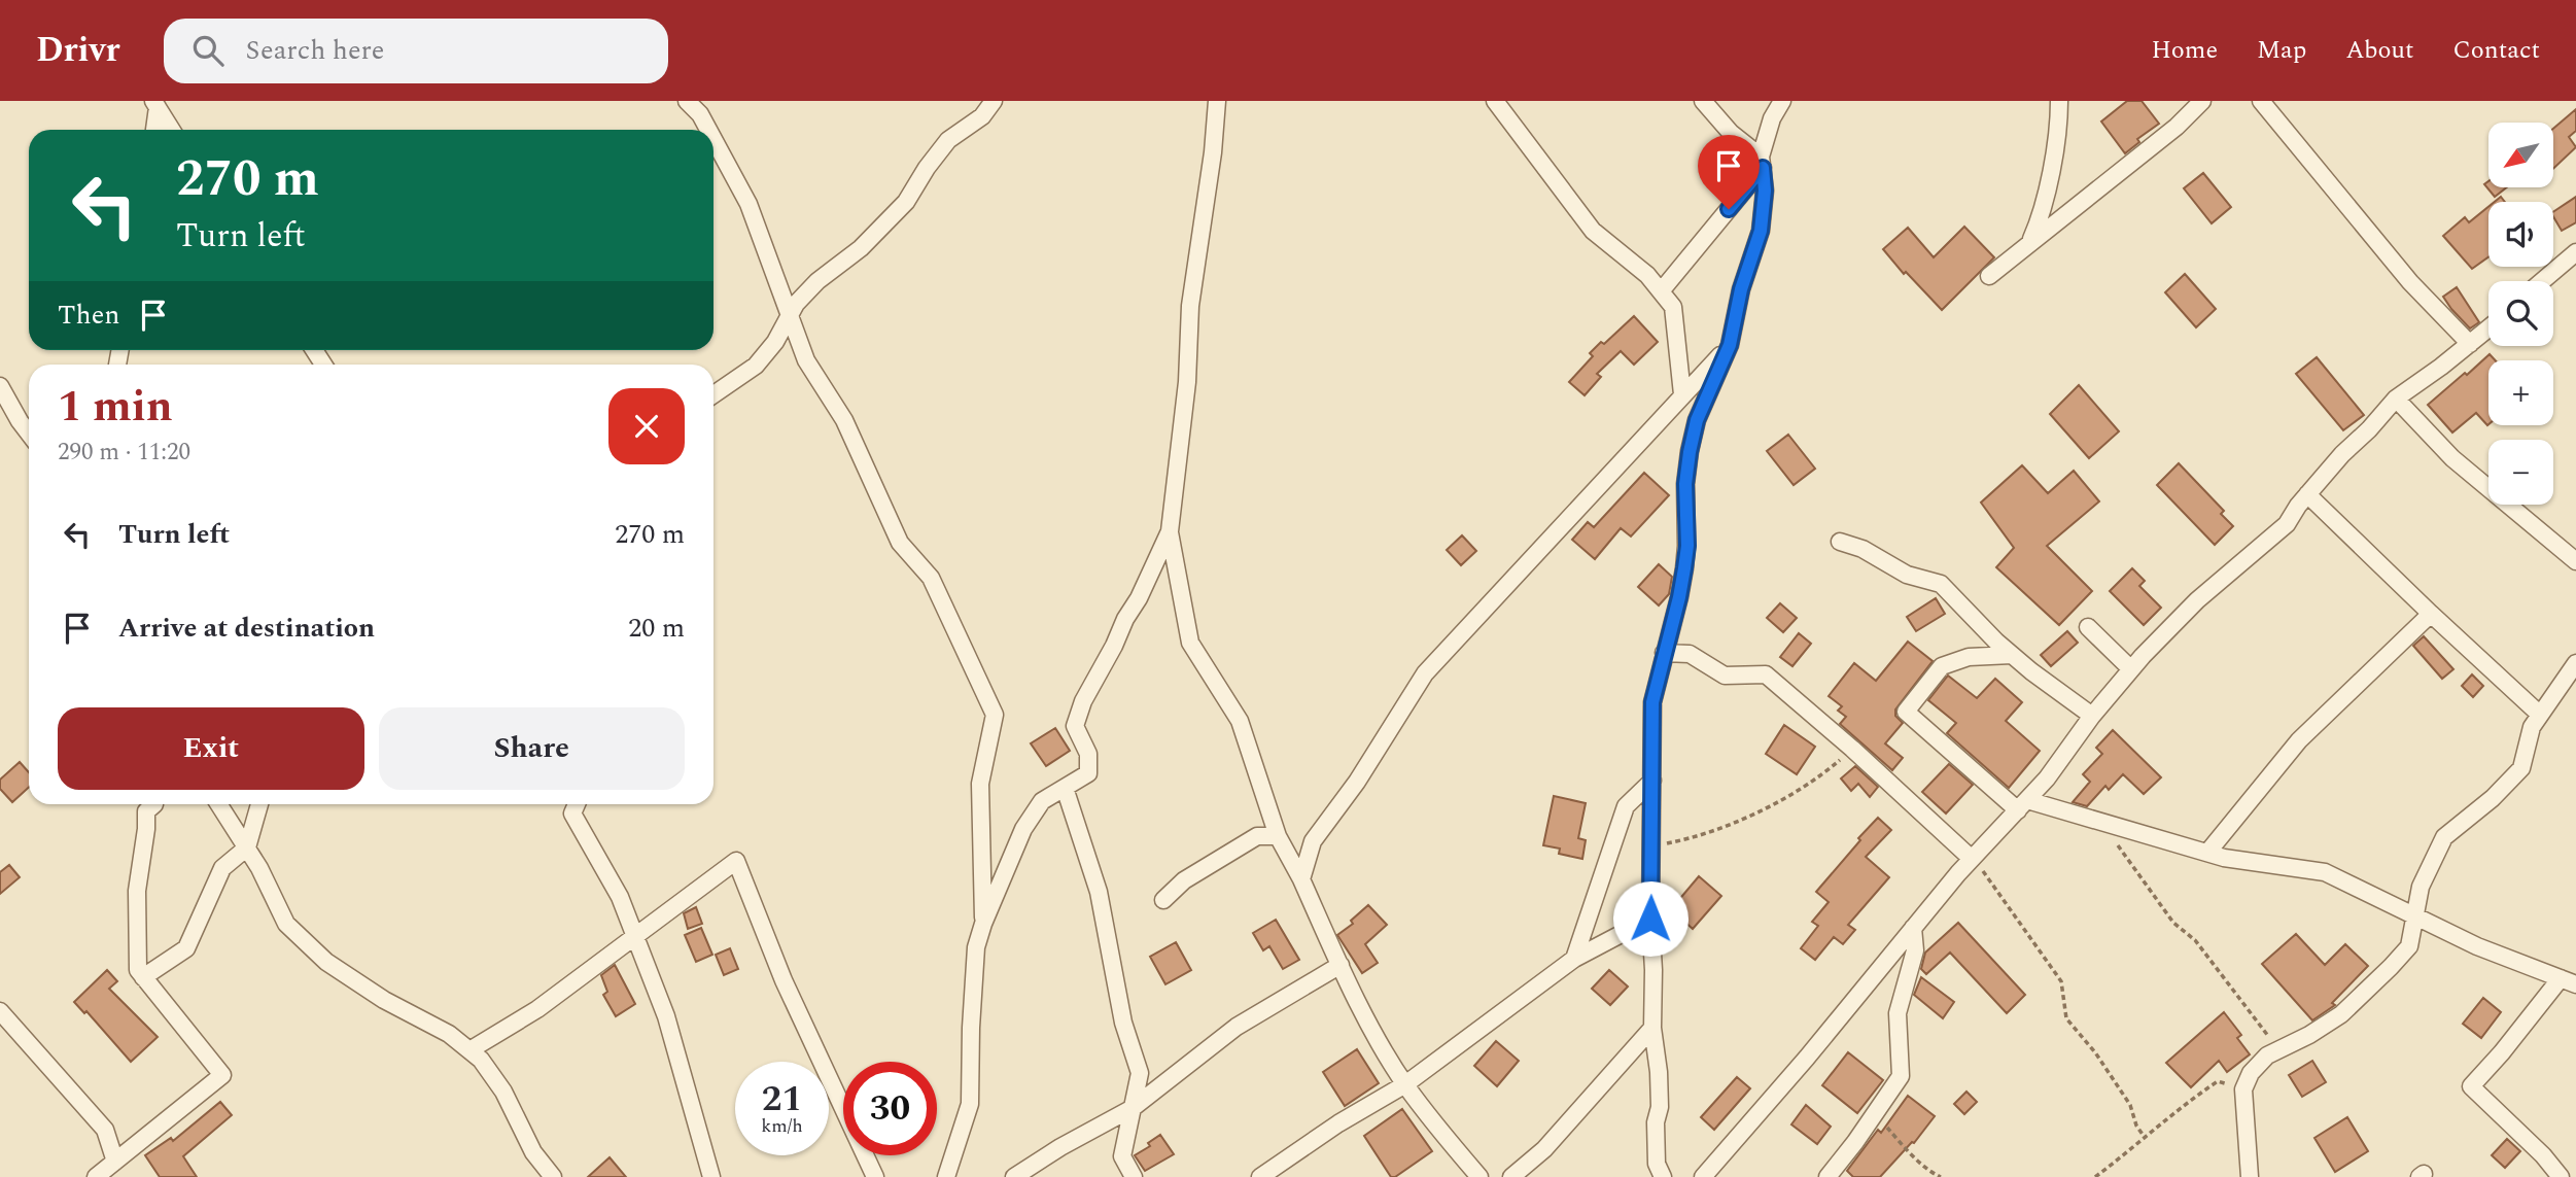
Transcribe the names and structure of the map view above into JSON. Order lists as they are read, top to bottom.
{
  "north": "bottom left",
  "page": {
    "header": "Drivr",
    "search": "Search here",
    "nav": [
      "Home",
      "Map",
      "About",
      "Contact"
    ],
    "map_buttons": ["+", "−"],
    "turn": ["270 m", "Turn left"],
    "then": "Then",
    "heading": ["1 min", "290 m · 11:20"],
    "list": [
      {
        "name": "Turn left",
        "value": "270 m"
      },
      {
        "name": "Arrive at destination",
        "value": "20 m"
      }
    ],
    "buttons": ["Exit", "Share"],
    "speed": "21 km/h",
    "limit": "30"
  }
}
